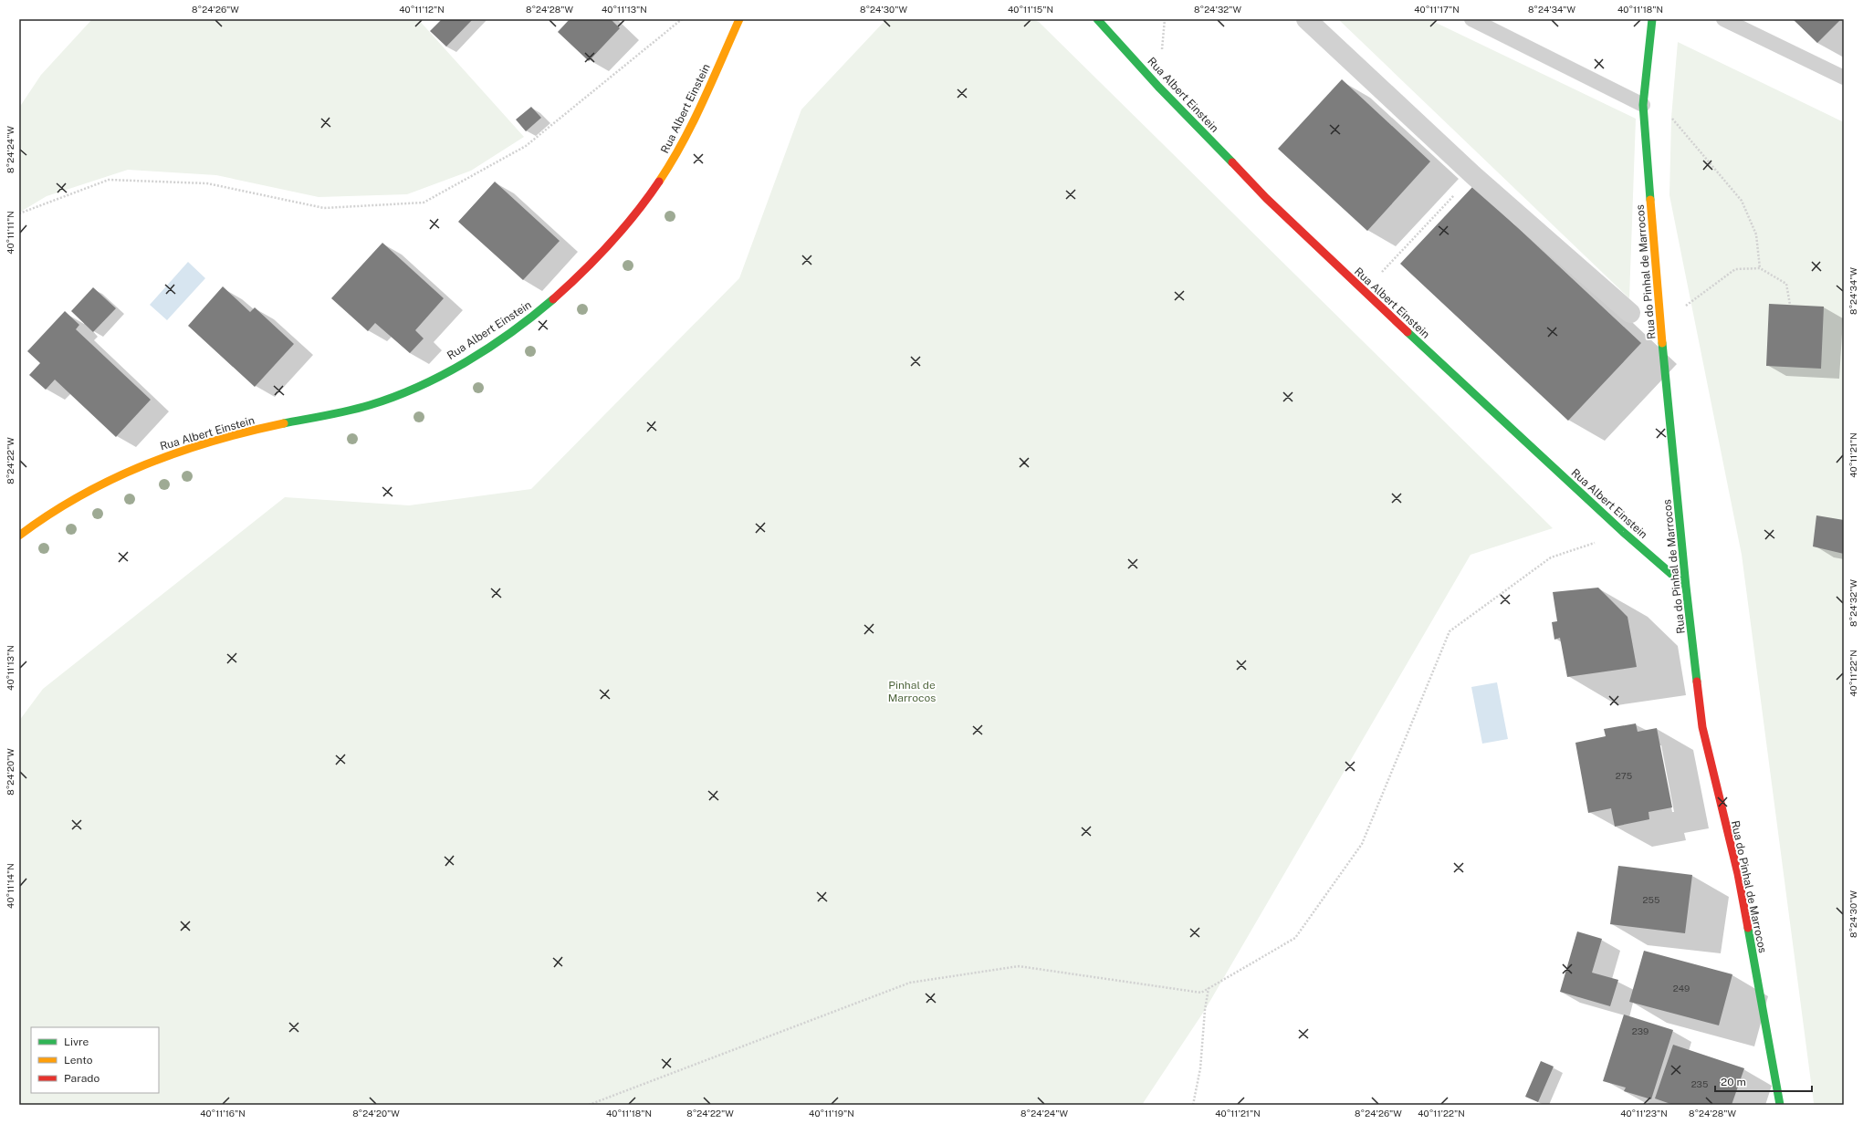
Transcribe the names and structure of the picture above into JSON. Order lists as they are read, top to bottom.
{
  "streets": {
    "street": ["Rua Albert Einstein", "Rua do Pinhal de Marrocos"]
  },
  "crossings": [
    ["Rua Albert Einstein", "Rua do Pinhal de Marrocos"]
  ],
  "parks": ["Pinhal de Marrocos"],
  "house_numbers": [
    "275",
    "255",
    "249",
    "239",
    "235"
  ],
  "legend": ["Livre", "Lento", "Parado"],
  "scale_bar": "20 m",
  "coordinates": [
    "8°24'26\"W",
    "40°11'12\"N",
    "8°24'28\"W",
    "40°11'13\"N",
    "8°24'30\"W",
    "40°11'15\"N",
    "8°24'32\"W",
    "40°11'17\"N",
    "8°24'34\"W",
    "40°11'18\"N",
    "8°24'24\"W",
    "40°11'11\"N",
    "40°11'21\"N",
    "8°24'22\"W",
    "40°11'22\"N",
    "8°24'20\"W",
    "40°11'14\"N",
    "40°11'16\"N",
    "40°11'19\"N",
    "40°11'23\"N"
  ]
}
